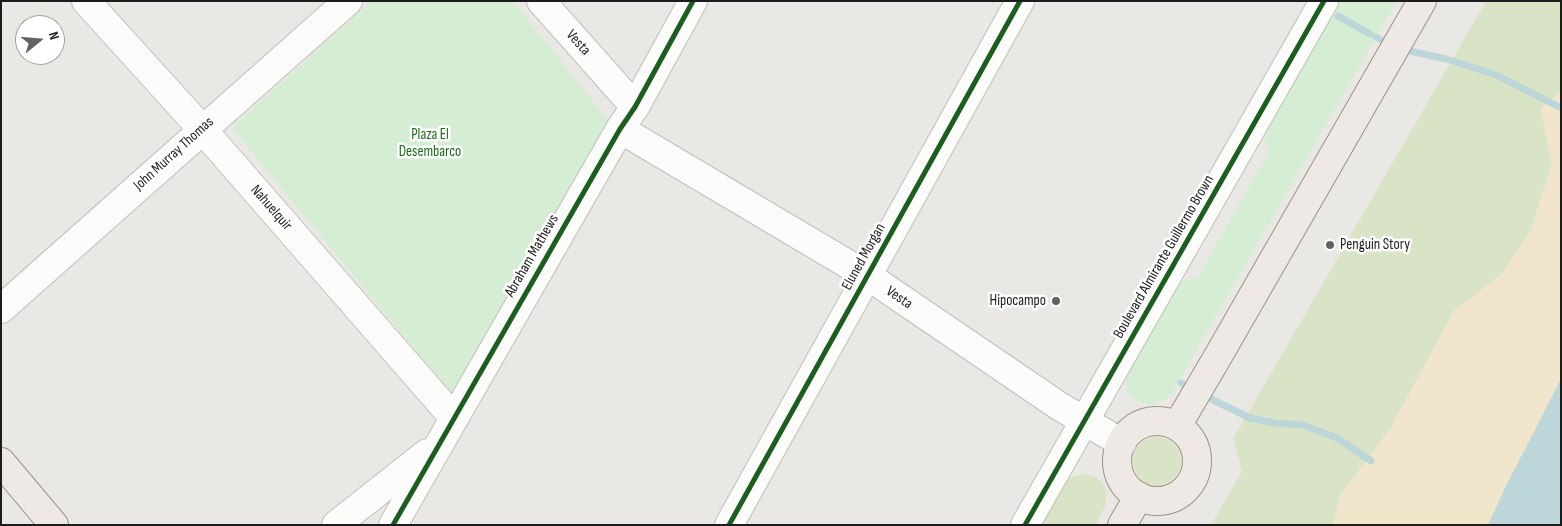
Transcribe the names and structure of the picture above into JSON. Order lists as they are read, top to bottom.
{
  "streets": {
    "street": [
      "Vesta",
      "John Murray Thomas",
      "Nahuelquir",
      "Abraham Mathews",
      "Eluned Morgan",
      "Boulevard Almirante Guillermo Brown"
    ]
  },
  "crossings": [
    ["Vesta", "Abraham Mathews"],
    ["Vesta", "Eluned Morgan"],
    ["Vesta", "Boulevard Almirante Guillermo Brown"],
    ["John Murray Thomas", "Nahuelquir"],
    ["Nahuelquir", "Abraham Mathews"]
  ],
  "parks": ["Plaza El Desembarco"],
  "places": ["Penguin Story", "Hipocampo"],
  "north": "right"
}
